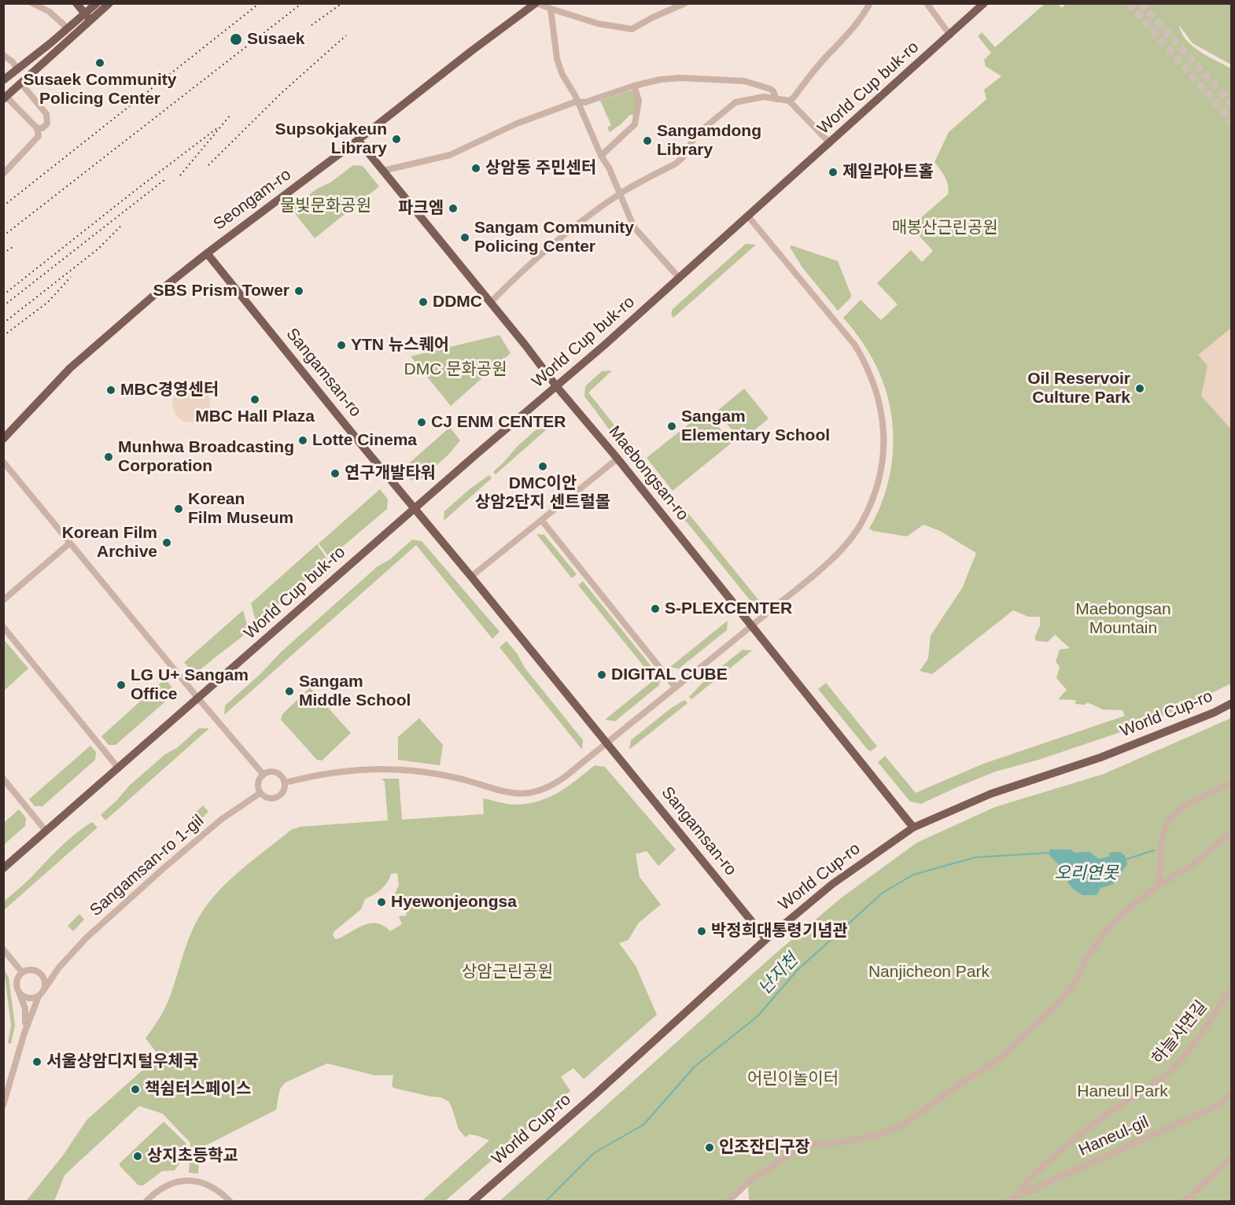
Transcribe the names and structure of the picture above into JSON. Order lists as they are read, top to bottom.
{
  "streets": {
    "main road": [
      "World Cup buk-ro",
      "Seongam-ro",
      "Sangamsan-ro",
      "Maebongsan-ro",
      "World Cup-ro"
    ],
    "street": ["Sangamsan-ro 1-gil", "하늘사면길", "Haneul-gil"]
  },
  "crossings": [
    ["World Cup buk-ro", "Sangamsan-ro"],
    ["World Cup buk-ro", "Maebongsan-ro"],
    ["Seongam-ro", "Sangamsan-ro"],
    ["Seongam-ro", "Maebongsan-ro"],
    ["Sangamsan-ro", "World Cup-ro"],
    ["Maebongsan-ro", "World Cup-ro"],
    ["하늘사면길", "Haneul-gil"]
  ],
  "water": ["오리연못", "난지천"],
  "parks": [
    "물빛문화공원",
    "매봉산근린공원",
    "DMC 문화공원",
    "Maebongsan Mountain",
    "상암근린공원",
    "Nanjicheon Park",
    "어린이놀이터",
    "Haneul Park"
  ],
  "places": [
    "Susaek",
    "Susaek Community Policing Center",
    "Supsokjakeun Library",
    "Sangamdong Library",
    "상암동 주민센터",
    "제일라아트홀",
    "파크엠",
    "Sangam Community Policing Center",
    "SBS Prism Tower",
    "DDMC",
    "YTN 뉴스퀘어",
    "Oil Reservoir Culture Park",
    "MBC경영센터",
    "MBC Hall Plaza",
    "CJ ENM CENTER",
    "Sangam Elementary School",
    "Lotte Cinema",
    "Munhwa Broadcasting Corporation",
    "DMC이안 상암2단지 센트럴몰",
    "연구개발타워",
    "Korean Film Museum",
    "Korean Film Archive",
    "S-PLEXCENTER",
    "DIGITAL CUBE",
    "LG U+ Sangam Office",
    "Sangam Middle School",
    "Hyewonjeongsa",
    "박정희대통령기념관",
    "서울상암디지털우체국",
    "책쉼터스페이스",
    "인조잔디구장",
    "상지초등학교"
  ]
}
